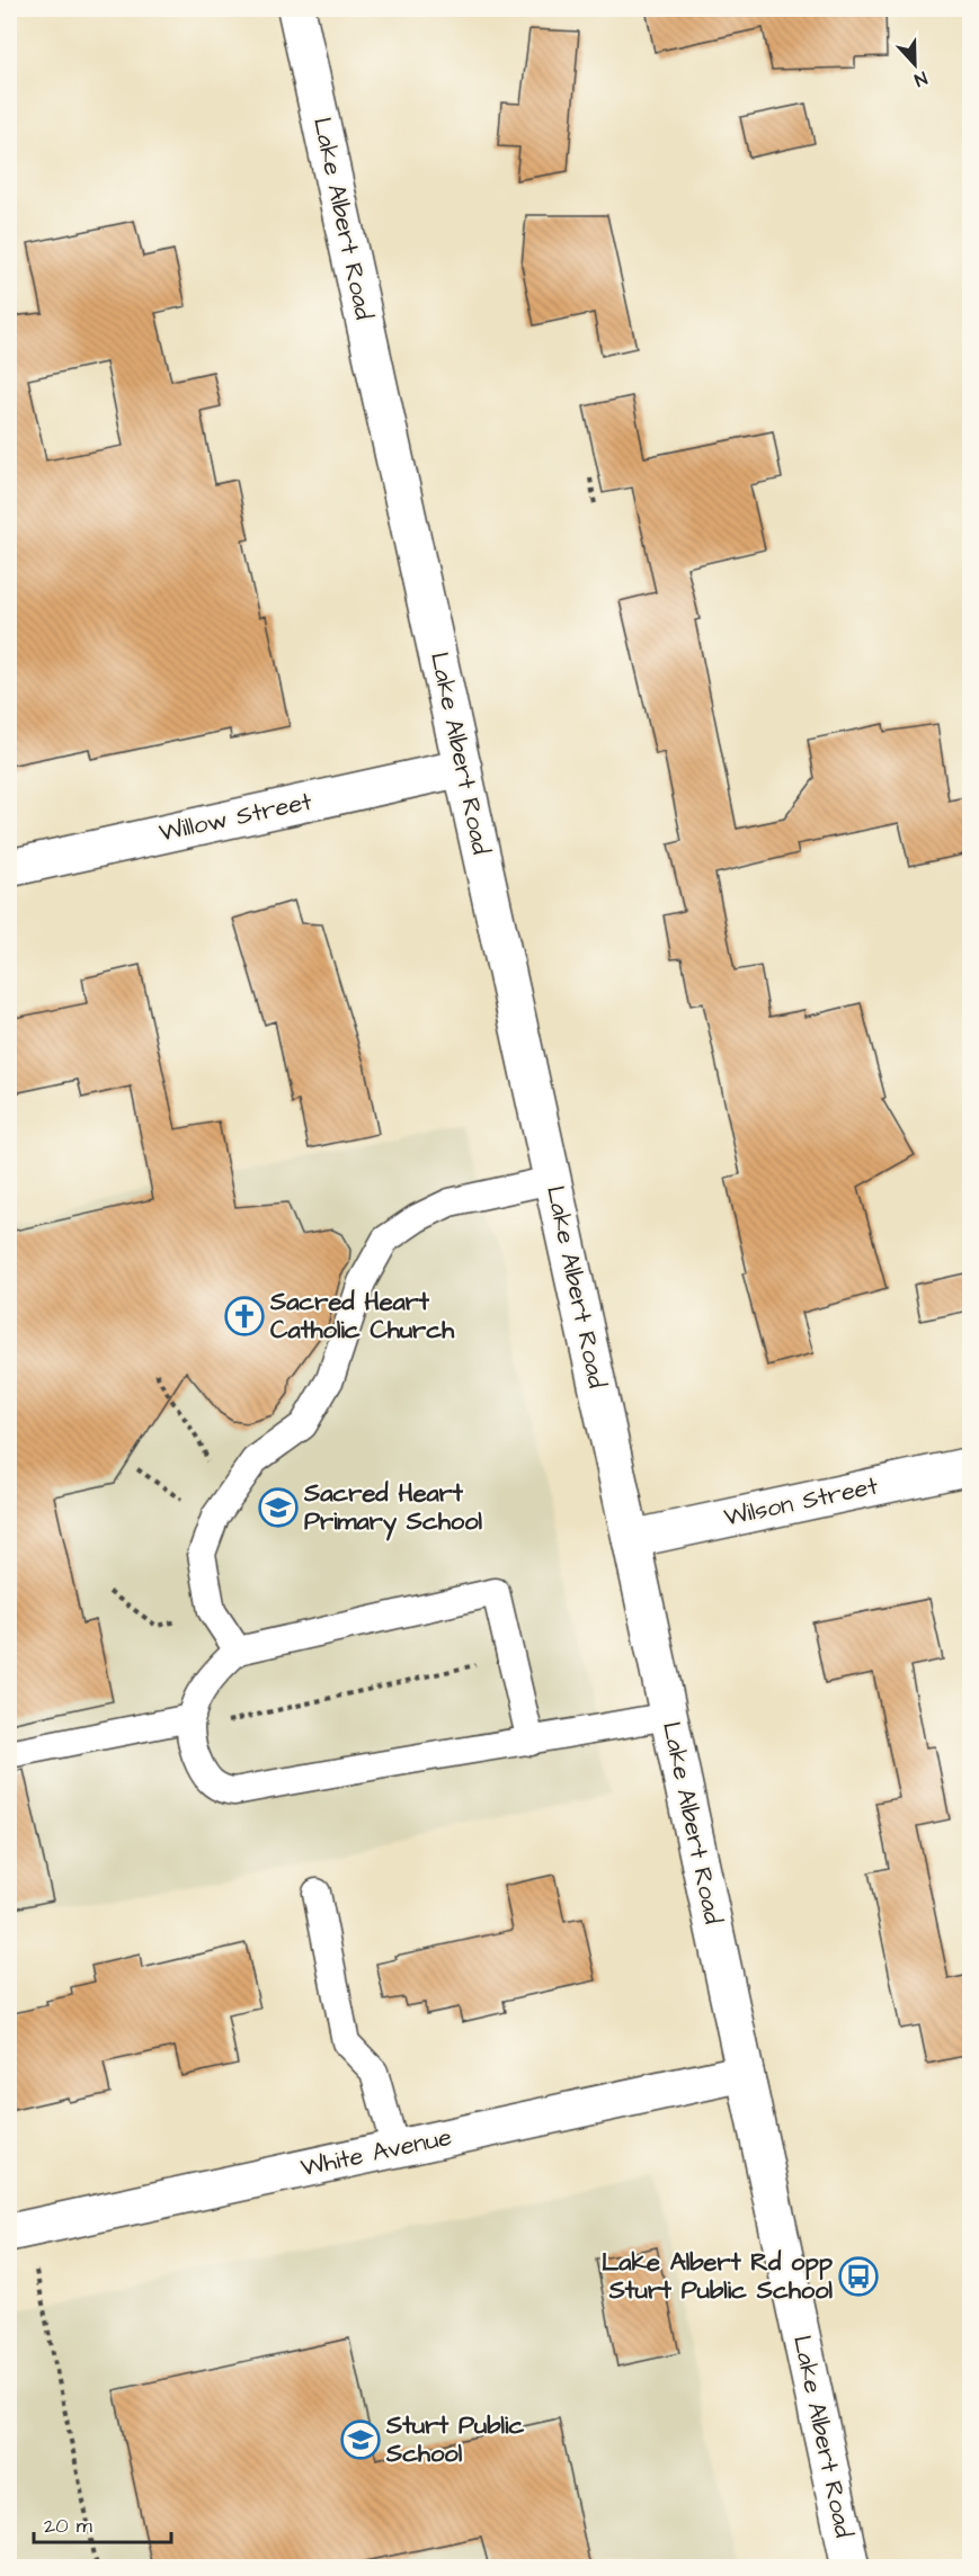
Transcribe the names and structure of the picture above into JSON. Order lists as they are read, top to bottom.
{
  "streets": {
    "main road": [
      "Lake Albert Road",
      "Willow Street",
      "Wilson Street",
      "White Avenue"
    ]
  },
  "crossings": [
    ["Lake Albert Road", "Willow Street"],
    ["Lake Albert Road", "Wilson Street"],
    ["Lake Albert Road", "White Avenue"]
  ],
  "places": {
    "church": ["Sacred Heart Catholic Church"],
    "school or university": ["Sacred Heart Primary School", "Sturt Public School"],
    "bus stop": ["Lake Albert Rd opp Sturt Public School"]
  },
  "scale_bar": "20 m",
  "north": "bottom"
}
